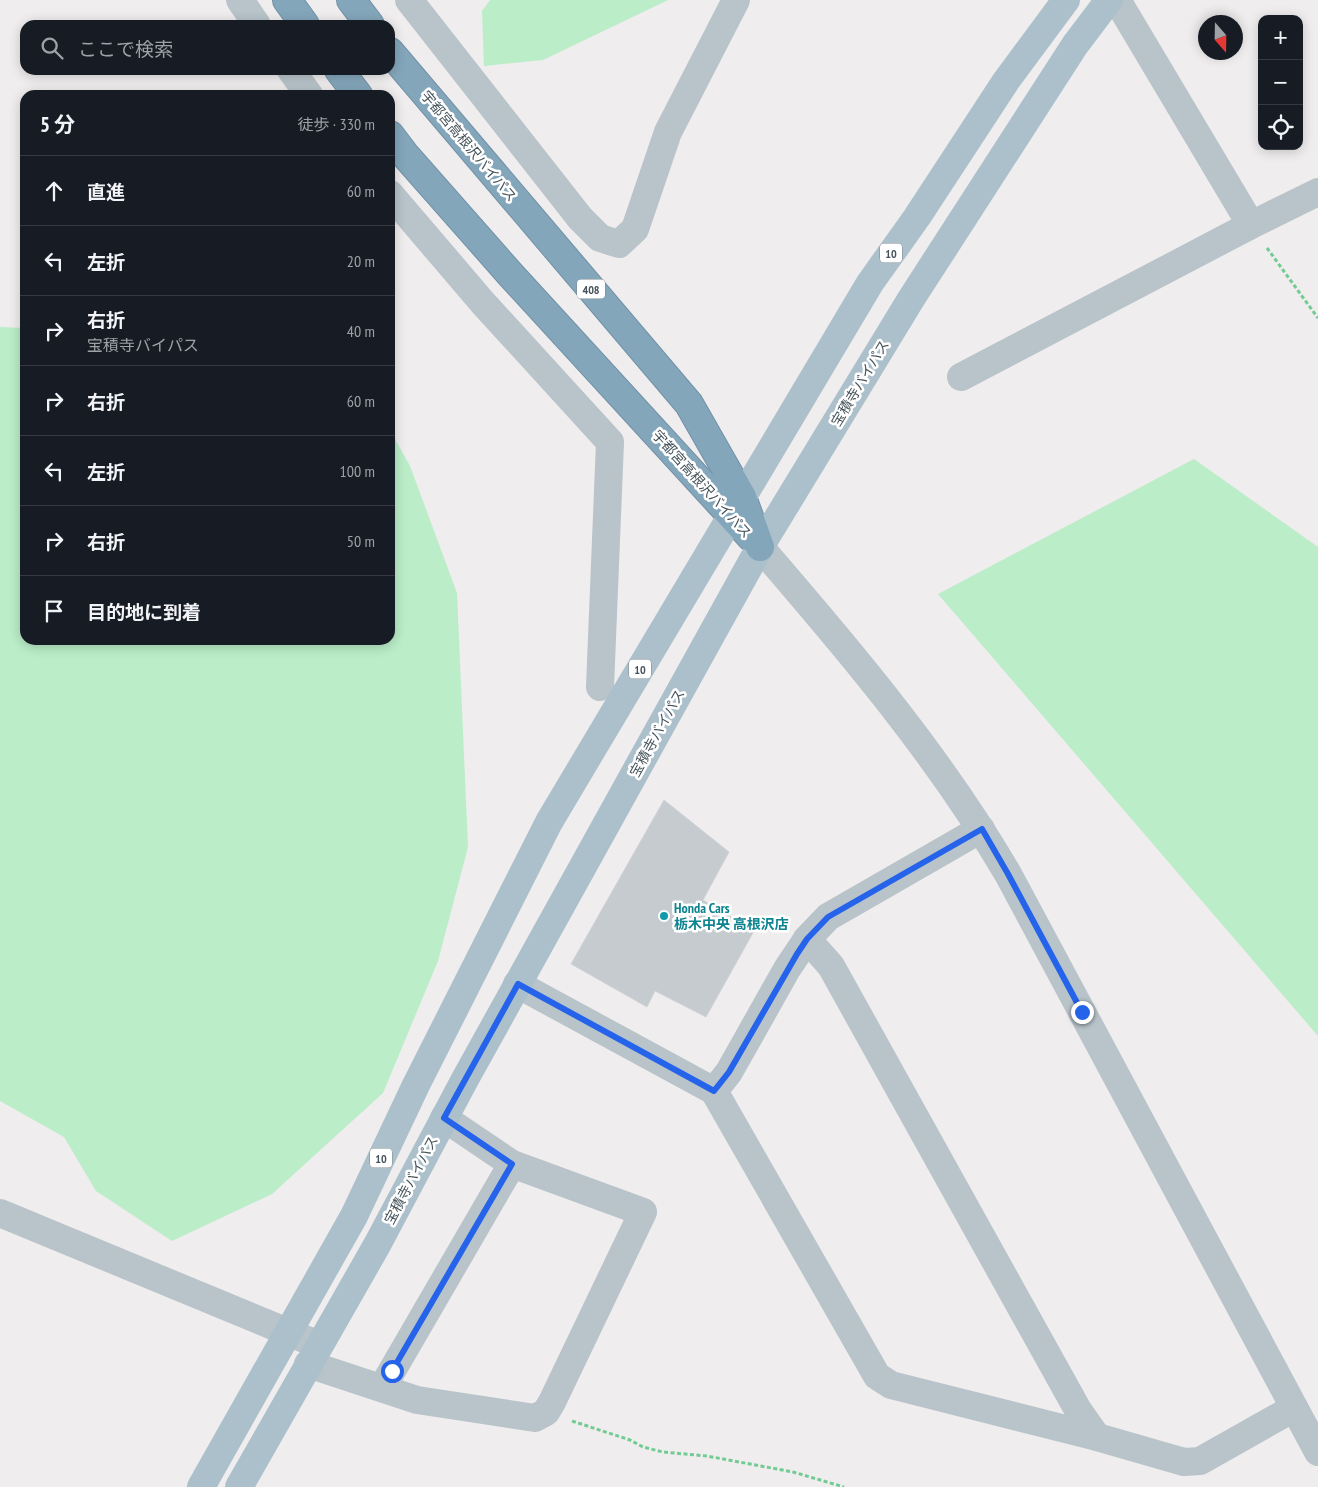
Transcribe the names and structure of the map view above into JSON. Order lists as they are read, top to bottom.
{
  "streets": {
    "highway": ["宇都宮高根沢バイパス", "408"],
    "main road": ["10", "宝積寺バイパス"]
  },
  "crossings": [
    ["宇都宮高根沢バイパス", "10"],
    ["宇都宮高根沢バイパス", "宝積寺バイパス"]
  ],
  "places": ["Honda Cars 栃木中央 高根沢店"],
  "north": "bottom",
  "page": {
    "map_buttons": ["+", "−"],
    "search": "ここで検索",
    "heading": ["5 分", "徒歩 · 330 m"],
    "list": [
      ["直進", "60 m"],
      ["左折", "20 m"],
      ["右折", "宝積寺バイパス", "40 m"],
      ["右折", "60 m"],
      ["左折", "100 m"],
      ["右折", "50 m"],
      "目的地に到着"
    ]
  }
}
